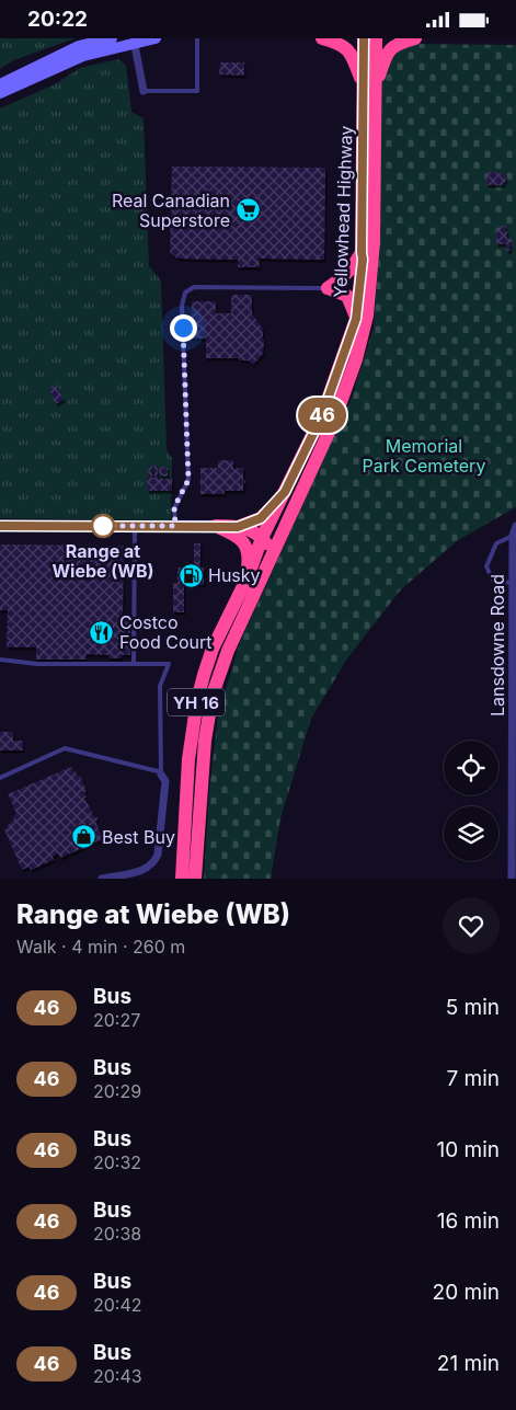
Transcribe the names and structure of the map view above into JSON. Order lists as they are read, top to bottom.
{
  "streets": {
    "highway": ["Yellowhead Highway", "YH 16"],
    "street": ["Lansdowne Road"]
  },
  "parks": ["Memorial Park Cemetery"],
  "places": {
    "supermarket": ["Real Canadian Superstore"],
    "other": ["Range at Wiebe (WB)"],
    "fuel station": ["Husky"],
    "restaurant": ["Costco Food Court"],
    "shop": ["Best Buy"]
  },
  "lines": ["bus line 46"],
  "page": {
    "status": "20:22",
    "on_map": "46",
    "heading": ["Range at Wiebe (WB)", "Walk · 4 min · 260 m"],
    "list": [
      {
        "mark": "46",
        "name": "Bus",
        "note": "20:27",
        "value": "5 min"
      },
      {
        "mark": "46",
        "name": "Bus",
        "note": "20:29",
        "value": "7 min"
      },
      {
        "mark": "46",
        "name": "Bus",
        "note": "20:32",
        "value": "10 min"
      },
      {
        "mark": "46",
        "name": "Bus",
        "note": "20:38",
        "value": "16 min"
      },
      {
        "mark": "46",
        "name": "Bus",
        "note": "20:42",
        "value": "20 min"
      },
      {
        "mark": "46",
        "name": "Bus",
        "note": "20:43",
        "value": "21 min"
      }
    ]
  }
}
